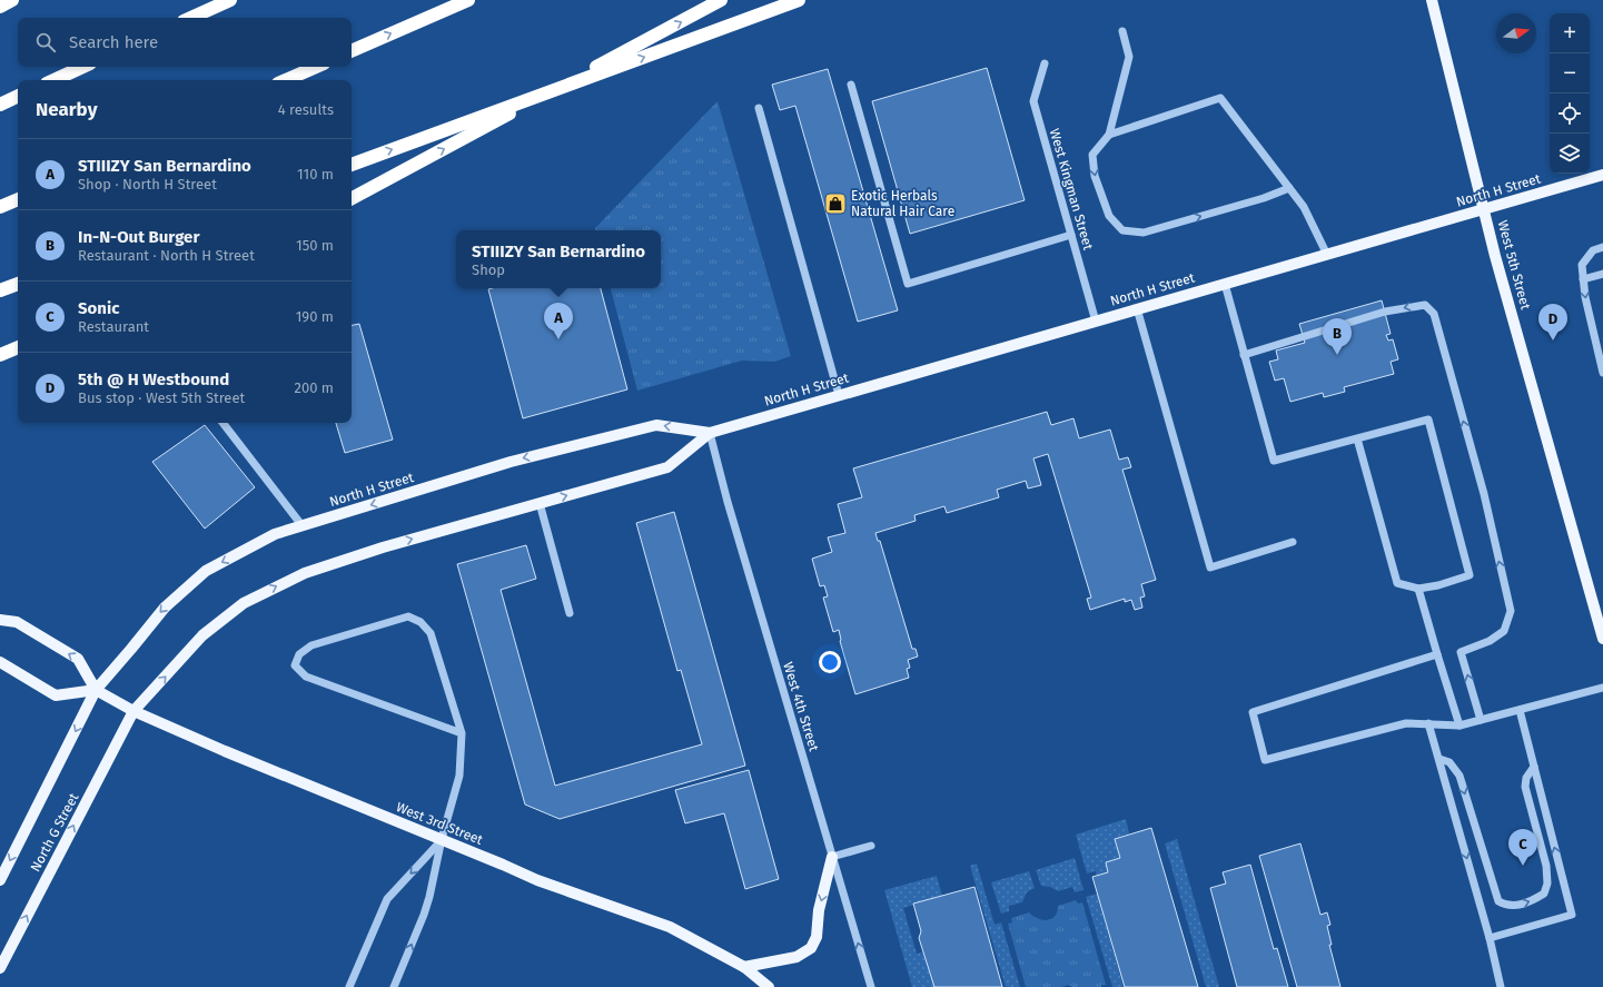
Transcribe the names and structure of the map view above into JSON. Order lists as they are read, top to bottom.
{
  "streets": {
    "main road": [
      "North H Street",
      "West 5th Street",
      "West 3rd Street",
      "North G Street"
    ],
    "street": ["West Kingman Street", "West 4th Street"]
  },
  "crossings": [
    ["West Kingman Street", "North H Street"],
    ["North H Street", "West 5th Street"],
    ["North H Street", "West 4th Street"],
    ["North H Street", "West 3rd Street"],
    ["North H Street", "North G Street"],
    ["West 3rd Street", "North G Street"]
  ],
  "places": {
    "shop": ["Exotic Herbals Natural Hair Care"]
  },
  "north": "right",
  "page": {
    "map_buttons": ["+", "−"],
    "search": "Search here",
    "heading": ["Nearby", "4 results"],
    "list": [
      {
        "mark": "A",
        "name": "STIIIZY San Bernardino",
        "note": "Shop · North H Street",
        "value": "110 m"
      },
      {
        "mark": "B",
        "name": "In-N-Out Burger",
        "note": "Restaurant · North H Street",
        "value": "150 m"
      },
      {
        "mark": "C",
        "name": "Sonic",
        "note": "Restaurant",
        "value": "190 m"
      },
      {
        "mark": "D",
        "name": "5th @ H Westbound",
        "note": "Bus stop · West 5th Street",
        "value": "200 m"
      }
    ],
    "popup": ["STIIIZY San Bernardino", "Shop"],
    "pins": [
      "A",
      "D",
      "B",
      "C"
    ]
  }
}
